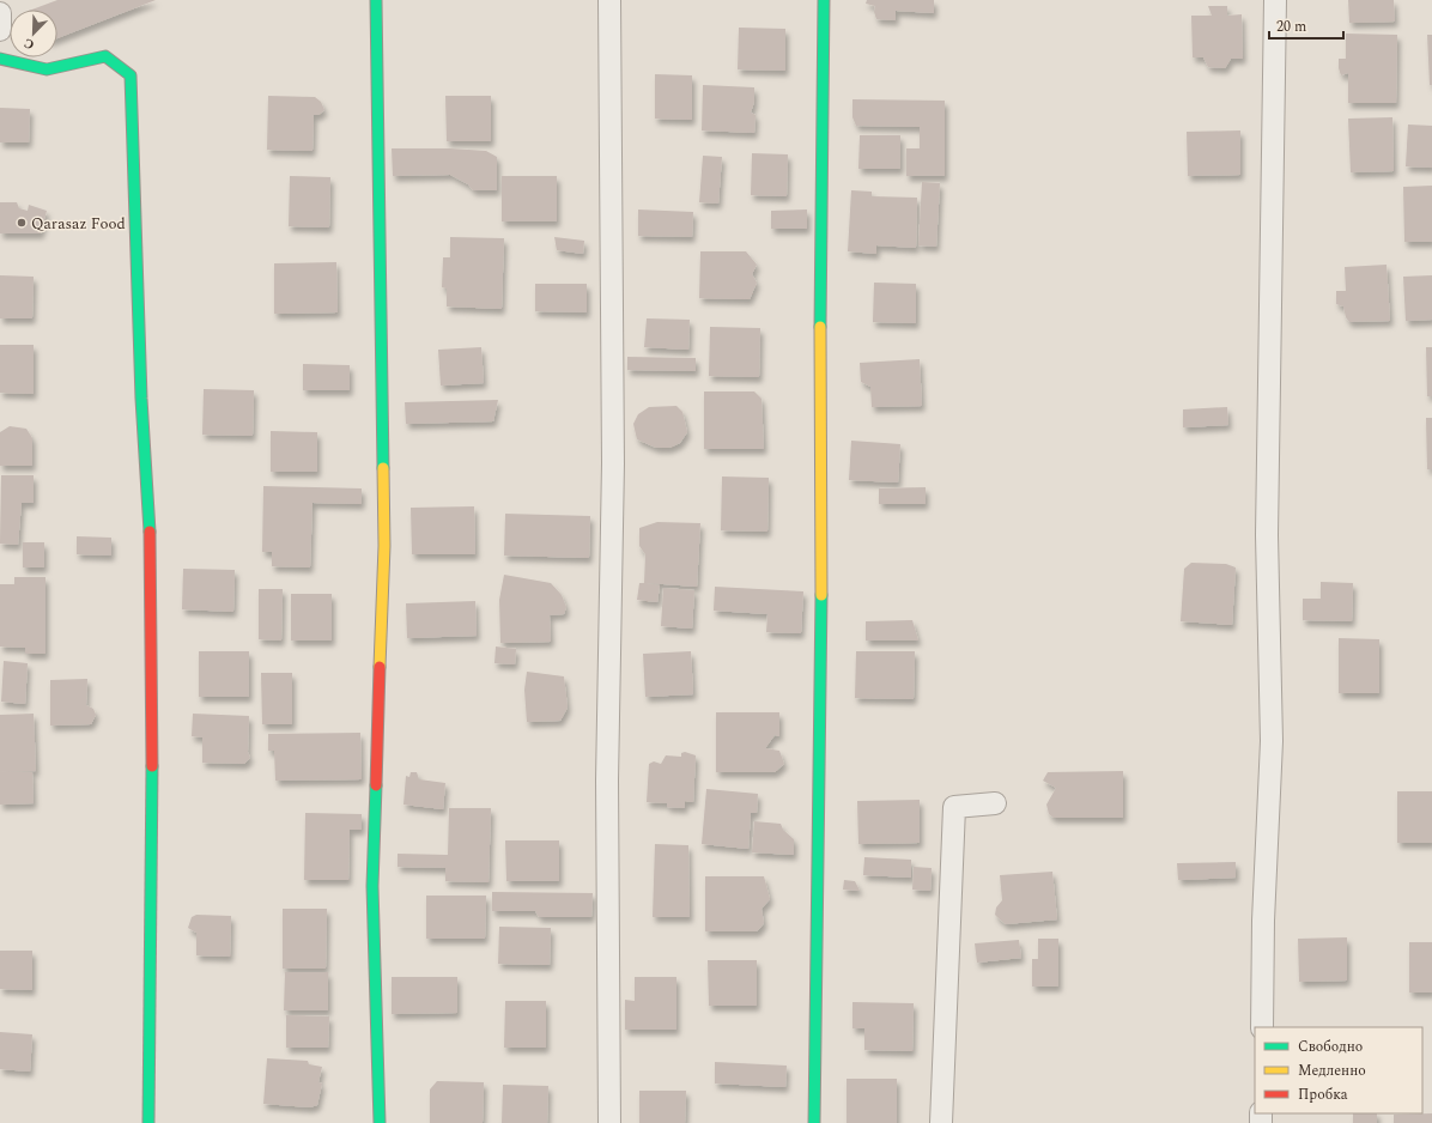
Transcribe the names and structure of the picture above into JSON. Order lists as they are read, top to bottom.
{
  "places": ["Qarasaz Food"],
  "legend": ["Свободно", "Медленно", "Пробка"],
  "scale_bar": "20 m",
  "north": "bottom left"
}
